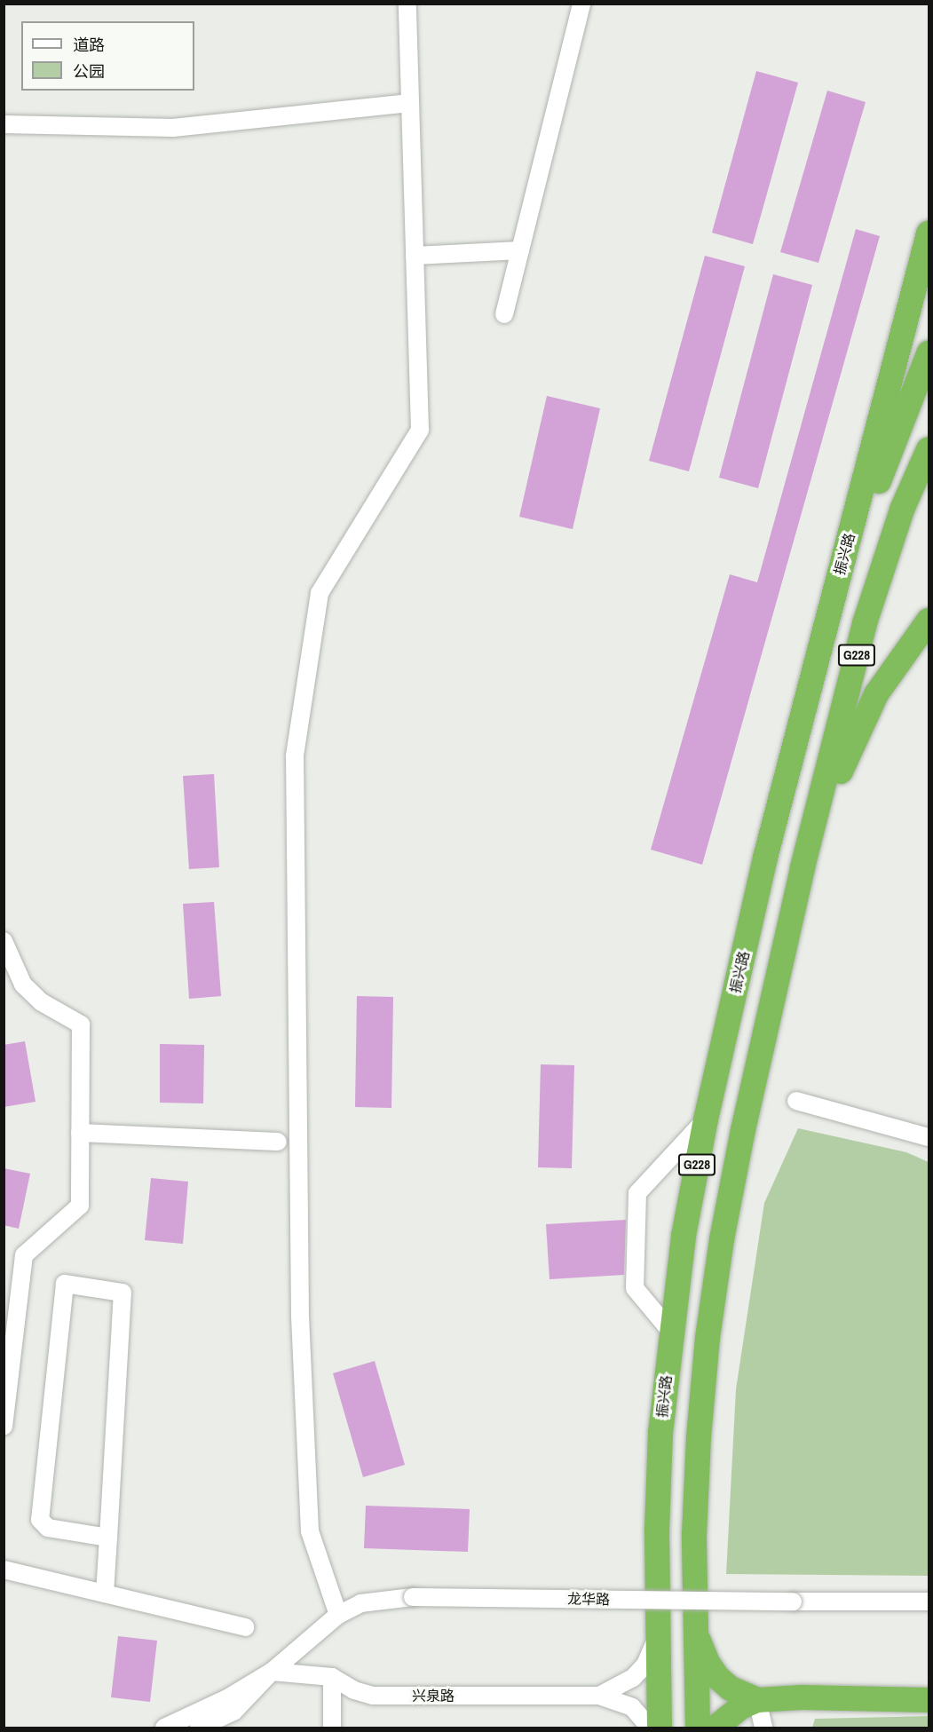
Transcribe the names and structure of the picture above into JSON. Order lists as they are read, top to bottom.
{
  "streets": {
    "highway": ["振兴路", "G228"],
    "street": ["龙华路", "兴泉路"]
  },
  "crossings": [
    ["龙华路", "兴泉路"]
  ],
  "legend": ["道路", "公园"]
}
